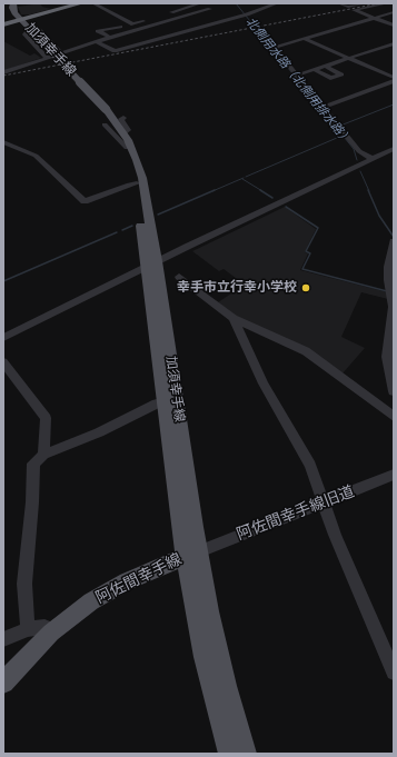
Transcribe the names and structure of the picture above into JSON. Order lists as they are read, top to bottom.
{
  "streets": {
    "main road": ["加須幸手線", "阿佐間幸手線"],
    "street": ["阿佐間幸手線旧道"]
  },
  "crossings": [
    ["加須幸手線", "阿佐間幸手線旧道"],
    ["加須幸手線", "阿佐間幸手線"],
    ["阿佐間幸手線旧道", "阿佐間幸手線"]
  ],
  "water": ["北側用水路（北側用排水路）"],
  "places": ["幸手市立行幸小学校"]
}
